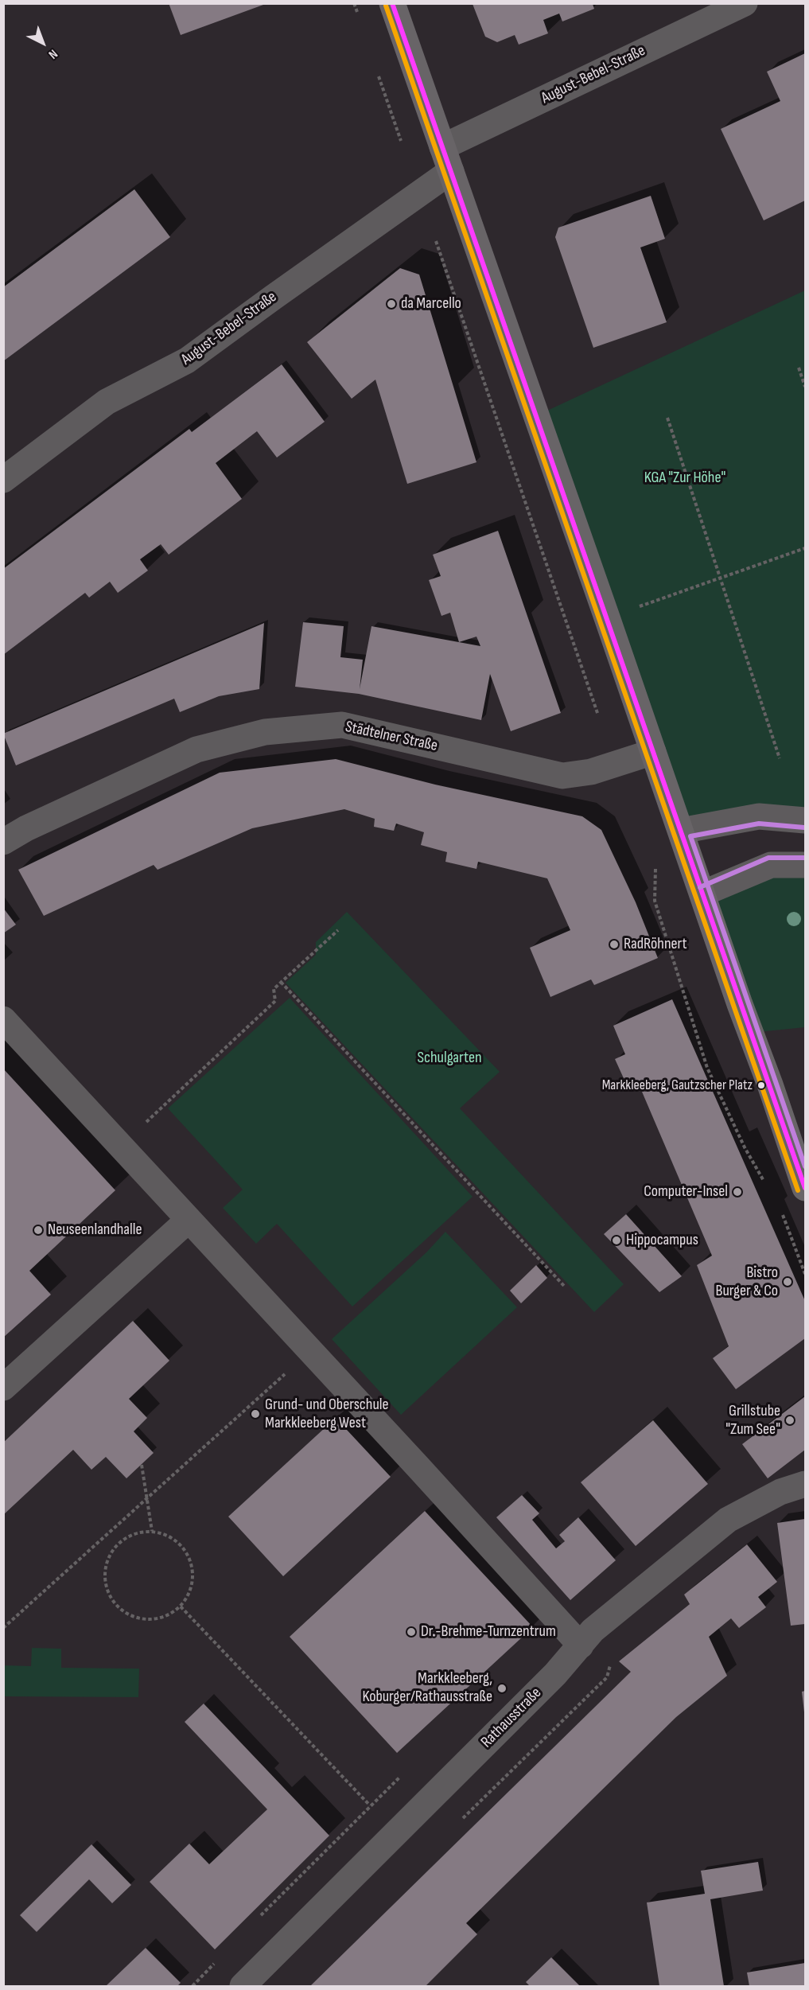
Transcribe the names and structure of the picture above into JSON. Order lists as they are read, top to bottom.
{
  "streets": {
    "street": ["August-Bebel-Straße", "Städtelner Straße", "Rathausstraße"]
  },
  "parks": ["KGA \"Zur Höhe\"", "Schulgarten"],
  "places": [
    "da Marcello",
    "RadRöhnert",
    "Markkleeberg, Gautzscher Platz",
    "Computer-Insel",
    "Neuseenlandhalle",
    "Hippocampus",
    "Bistro Burger & Co",
    "Grund- und Oberschule Markkleeberg West",
    "Grillstube \"Zum See\"",
    "Dr.-Brehme-Turnzentrum",
    "Markkleeberg, Koburger/Rathausstraße"
  ],
  "north": "bottom right"
}
